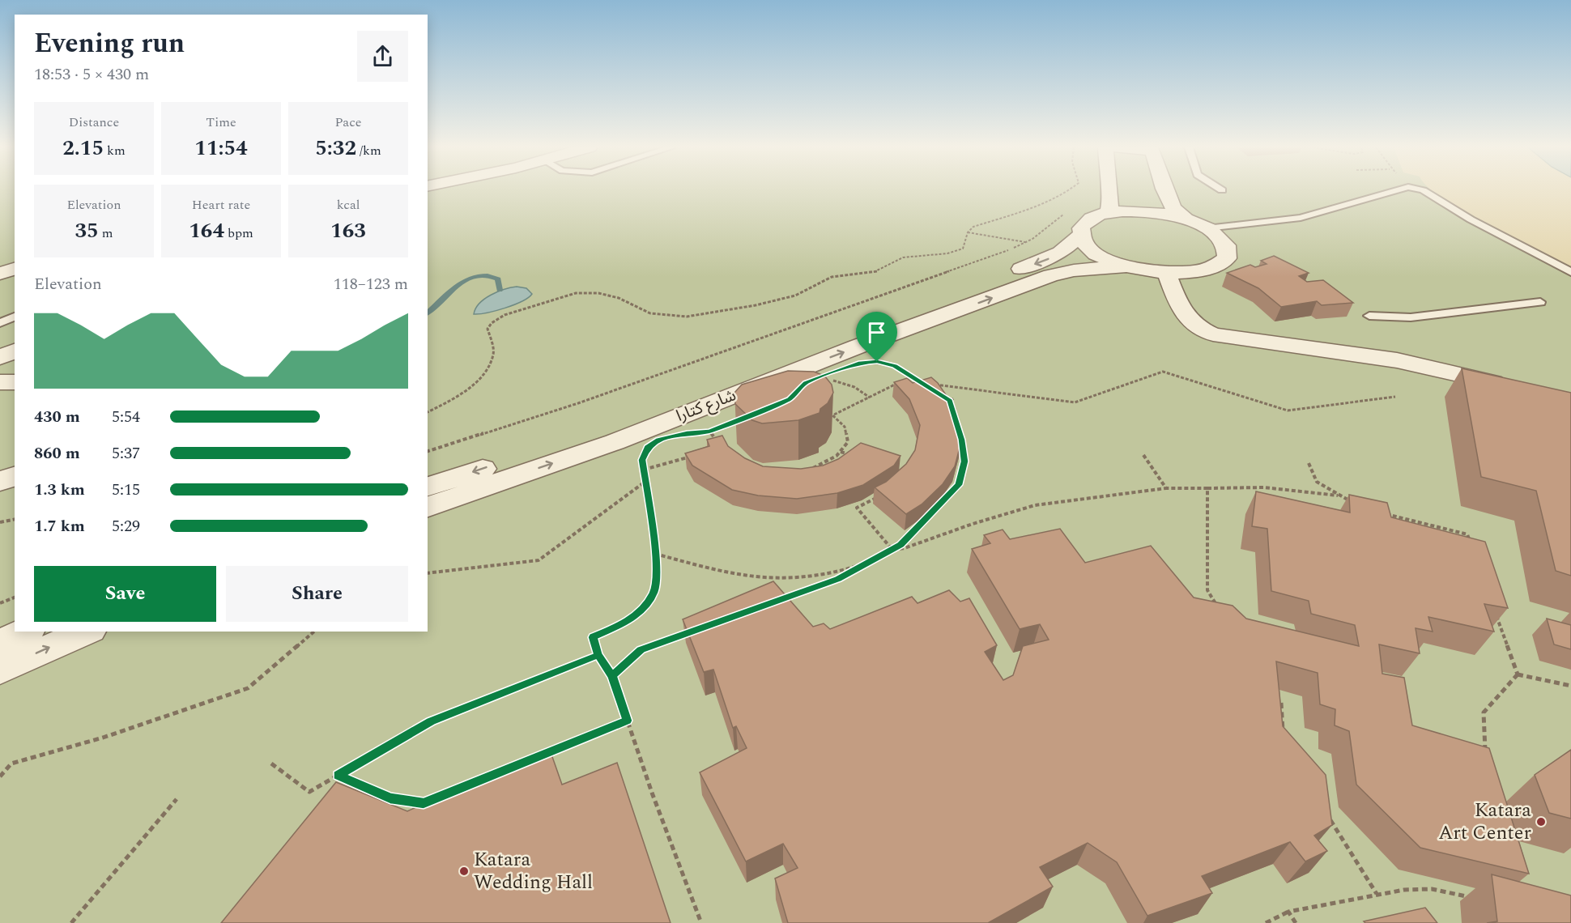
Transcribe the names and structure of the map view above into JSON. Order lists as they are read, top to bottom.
{
  "streets": {
    "street": ["شارع كتارا"]
  },
  "places": ["Katara Art Center", "Katara Wedding Hall"],
  "page": {
    "heading": ["Evening run", "18:53 · 5 × 430 m"],
    "stats": [
      ["Distance", "2.15 km"],
      ["Time", "11:54"],
      ["Pace", "5:32 /km"],
      ["Elevation", "35 m"],
      ["Heart rate", "164 bpm"],
      ["kcal", "163"]
    ],
    "chart": ["Elevation", "118–123 m"],
    "list": [
      {
        "name": "430 m",
        "note": "5:54"
      },
      {
        "name": "860 m",
        "note": "5:37"
      },
      {
        "name": "1.3 km",
        "note": "5:15"
      },
      {
        "name": "1.7 km",
        "note": "5:29"
      }
    ],
    "buttons": ["Save", "Share"]
  }
}
